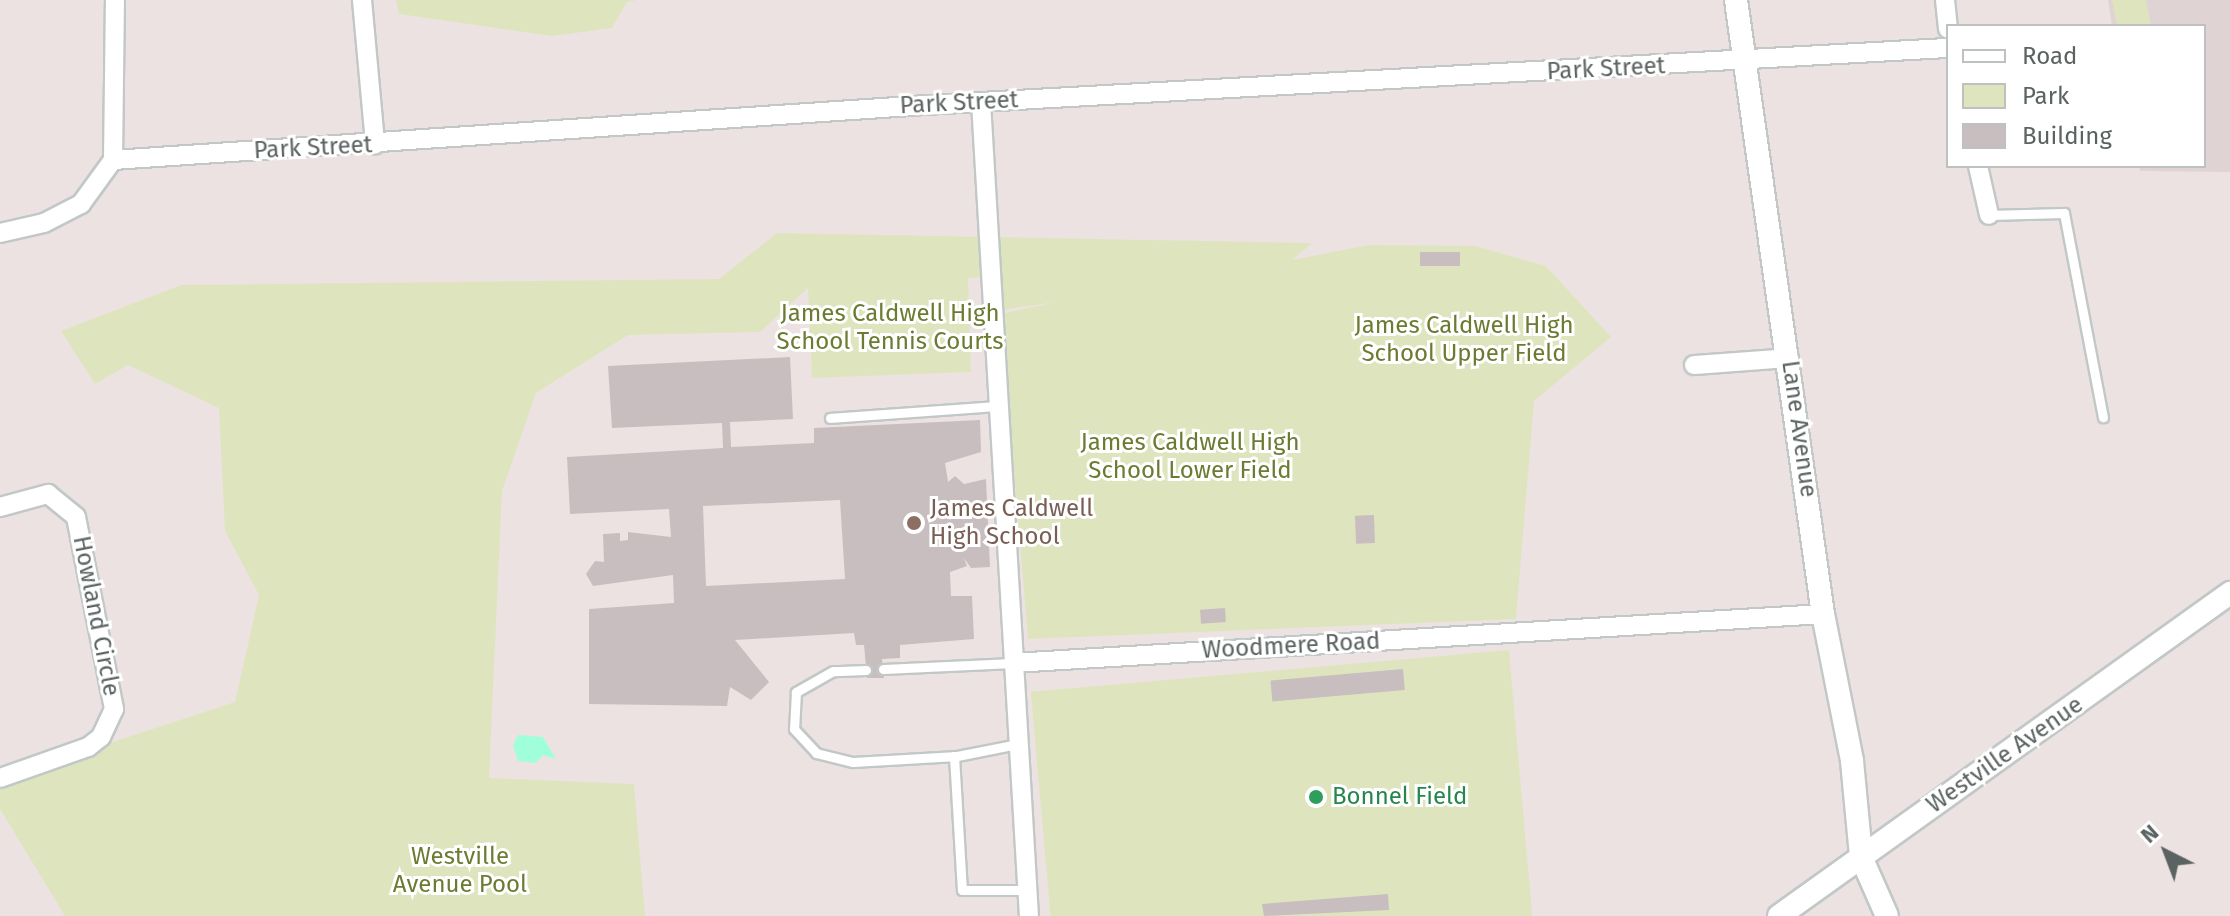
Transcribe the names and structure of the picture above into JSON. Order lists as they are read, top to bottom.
{
  "streets": {
    "street": [
      "Park Street",
      "Lane Avenue",
      "Howland Circle",
      "Woodmere Road",
      "Westville Avenue"
    ]
  },
  "crossings": [
    ["Park Street", "Lane Avenue"],
    ["Lane Avenue", "Woodmere Road"],
    ["Lane Avenue", "Westville Avenue"]
  ],
  "parks": [
    "James Caldwell High School Tennis Courts",
    "James Caldwell High School Upper Field",
    "James Caldwell High School Lower Field",
    "Westville Avenue Pool"
  ],
  "places": ["James Caldwell High School", "Bonnel Field"],
  "legend": ["Road", "Park", "Building"],
  "north": "top left"
}
